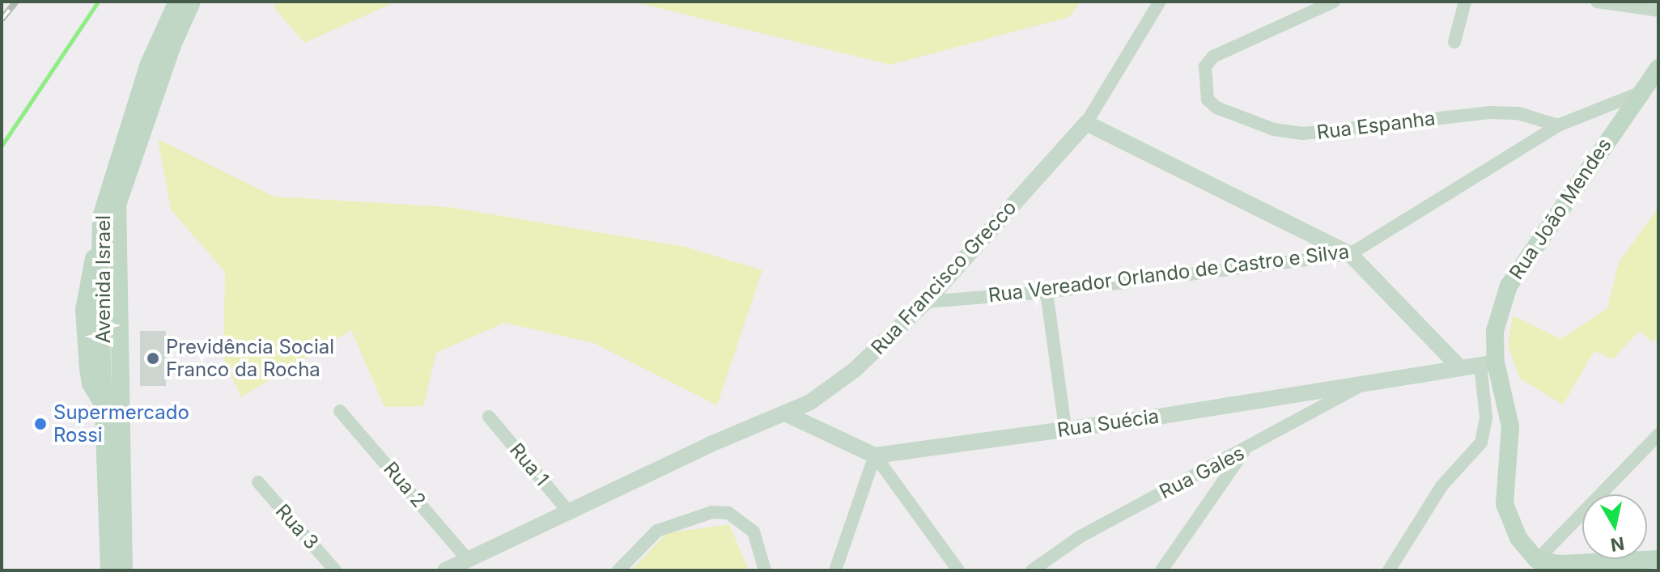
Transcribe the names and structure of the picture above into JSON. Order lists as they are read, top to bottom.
{
  "streets": {
    "main road": ["Rua João Mendes", "Avenida Israel"],
    "street": [
      "Rua Espanha",
      "Rua Vereador Orlando de Castro e Silva",
      "Rua Francisco Grecco",
      "Rua Suécia",
      "Rua 1",
      "Rua Gales",
      "Rua 2",
      "Rua 3"
    ]
  },
  "crossings": [
    ["Rua Espanha", "Rua Vereador Orlando de Castro e Silva"],
    ["Rua João Mendes", "Rua Vereador Orlando de Castro e Silva"],
    ["Rua João Mendes", "Rua Suécia"],
    ["Rua Vereador Orlando de Castro e Silva", "Rua Francisco Grecco"],
    ["Rua Francisco Grecco", "Rua 1"],
    ["Rua Francisco Grecco", "Rua 2"],
    ["Rua Suécia", "Rua Gales"]
  ],
  "places": ["Previdência Social Franco da Rocha", "Supermercado Rossi"],
  "north": "bottom"
}
